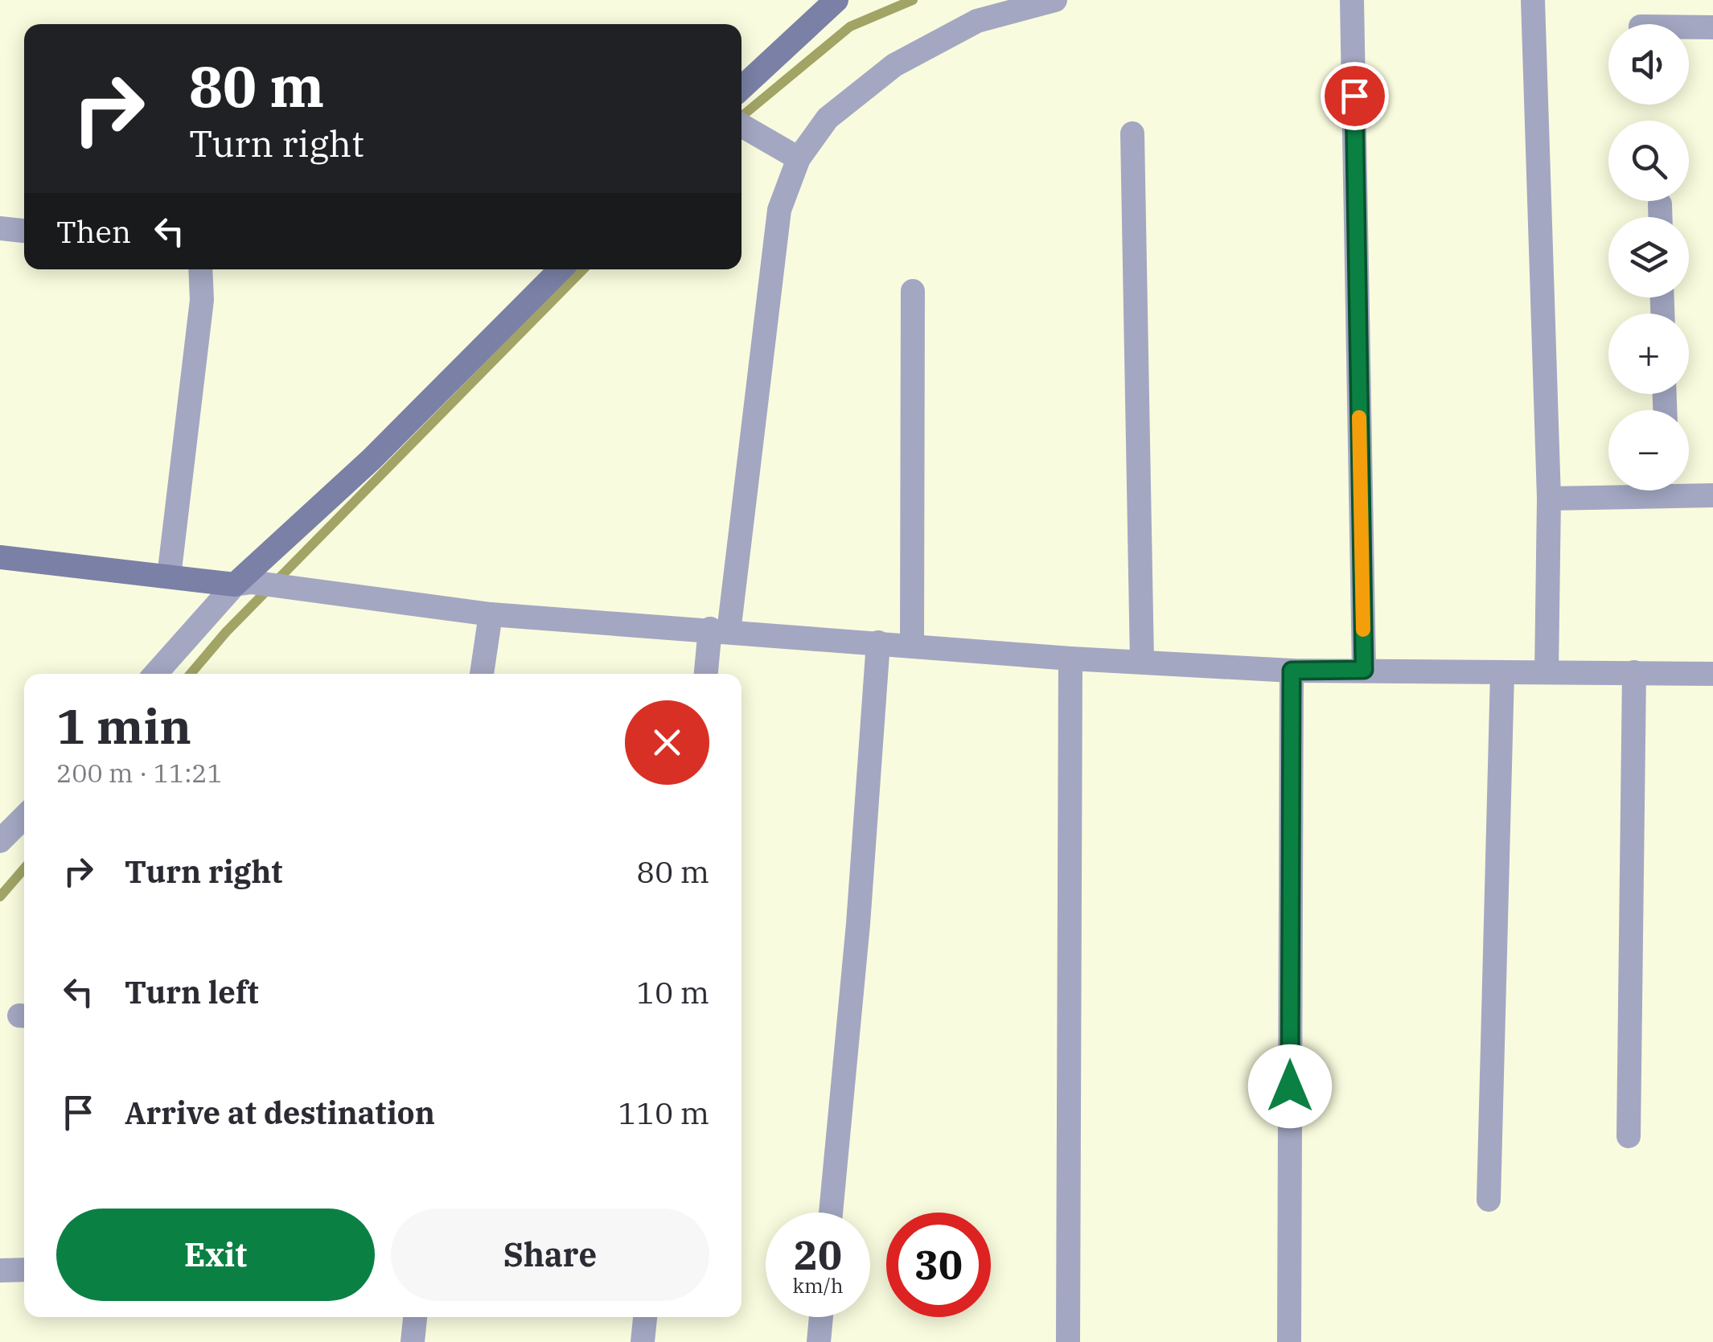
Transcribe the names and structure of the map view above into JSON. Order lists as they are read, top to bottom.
{
  "page": {
    "map_buttons": ["+", "−"],
    "turn": ["80 m", "Turn right"],
    "then": "Then",
    "heading": ["1 min", "200 m · 11:21"],
    "list": [
      {
        "name": "Turn right",
        "value": "80 m"
      },
      {
        "name": "Turn left",
        "value": "10 m"
      },
      {
        "name": "Arrive at destination",
        "value": "110 m"
      }
    ],
    "buttons": ["Exit", "Share"],
    "speed": "20 km/h",
    "limit": "30"
  }
}
